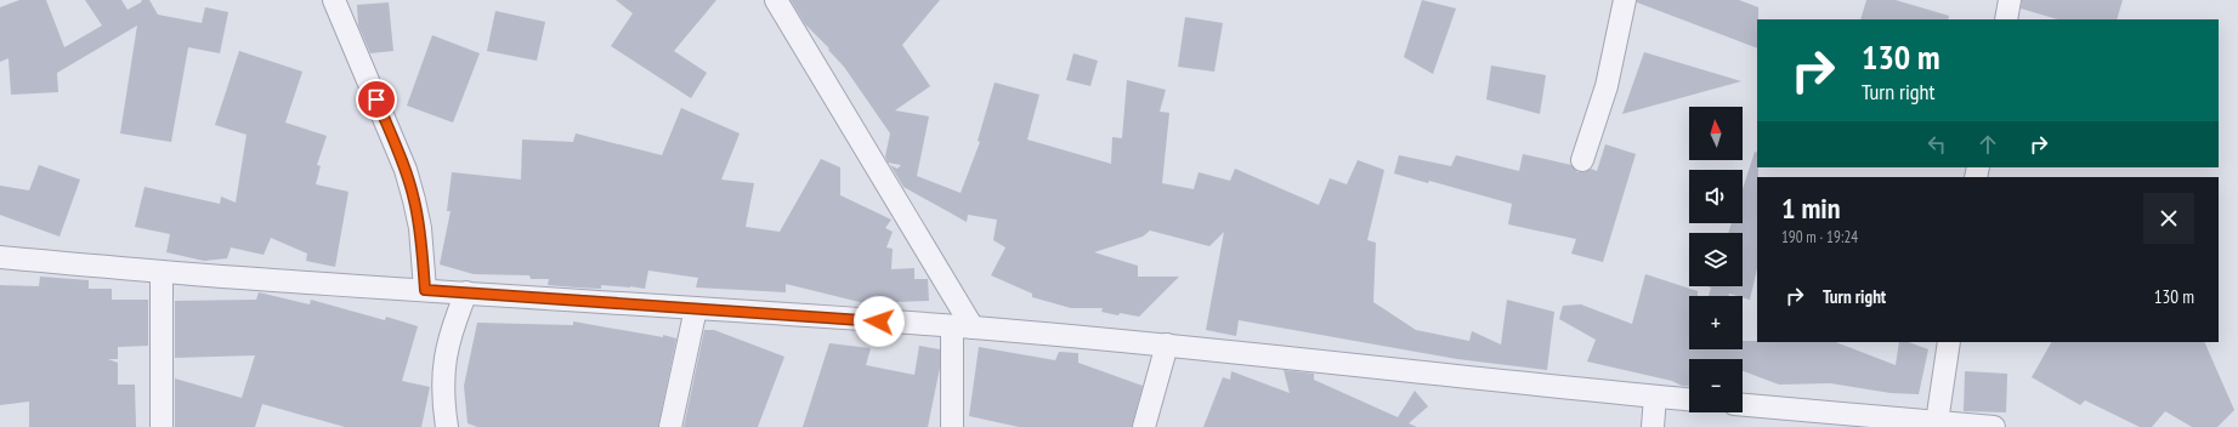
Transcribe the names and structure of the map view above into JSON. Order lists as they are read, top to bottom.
{
  "north": "top",
  "page": {
    "turn": ["130 m", "Turn right"],
    "map_buttons": ["+", "−"],
    "heading": ["1 min", "190 m · 19:24"],
    "list": [
      {
        "name": "Turn right",
        "value": "130 m"
      }
    ]
  }
}
